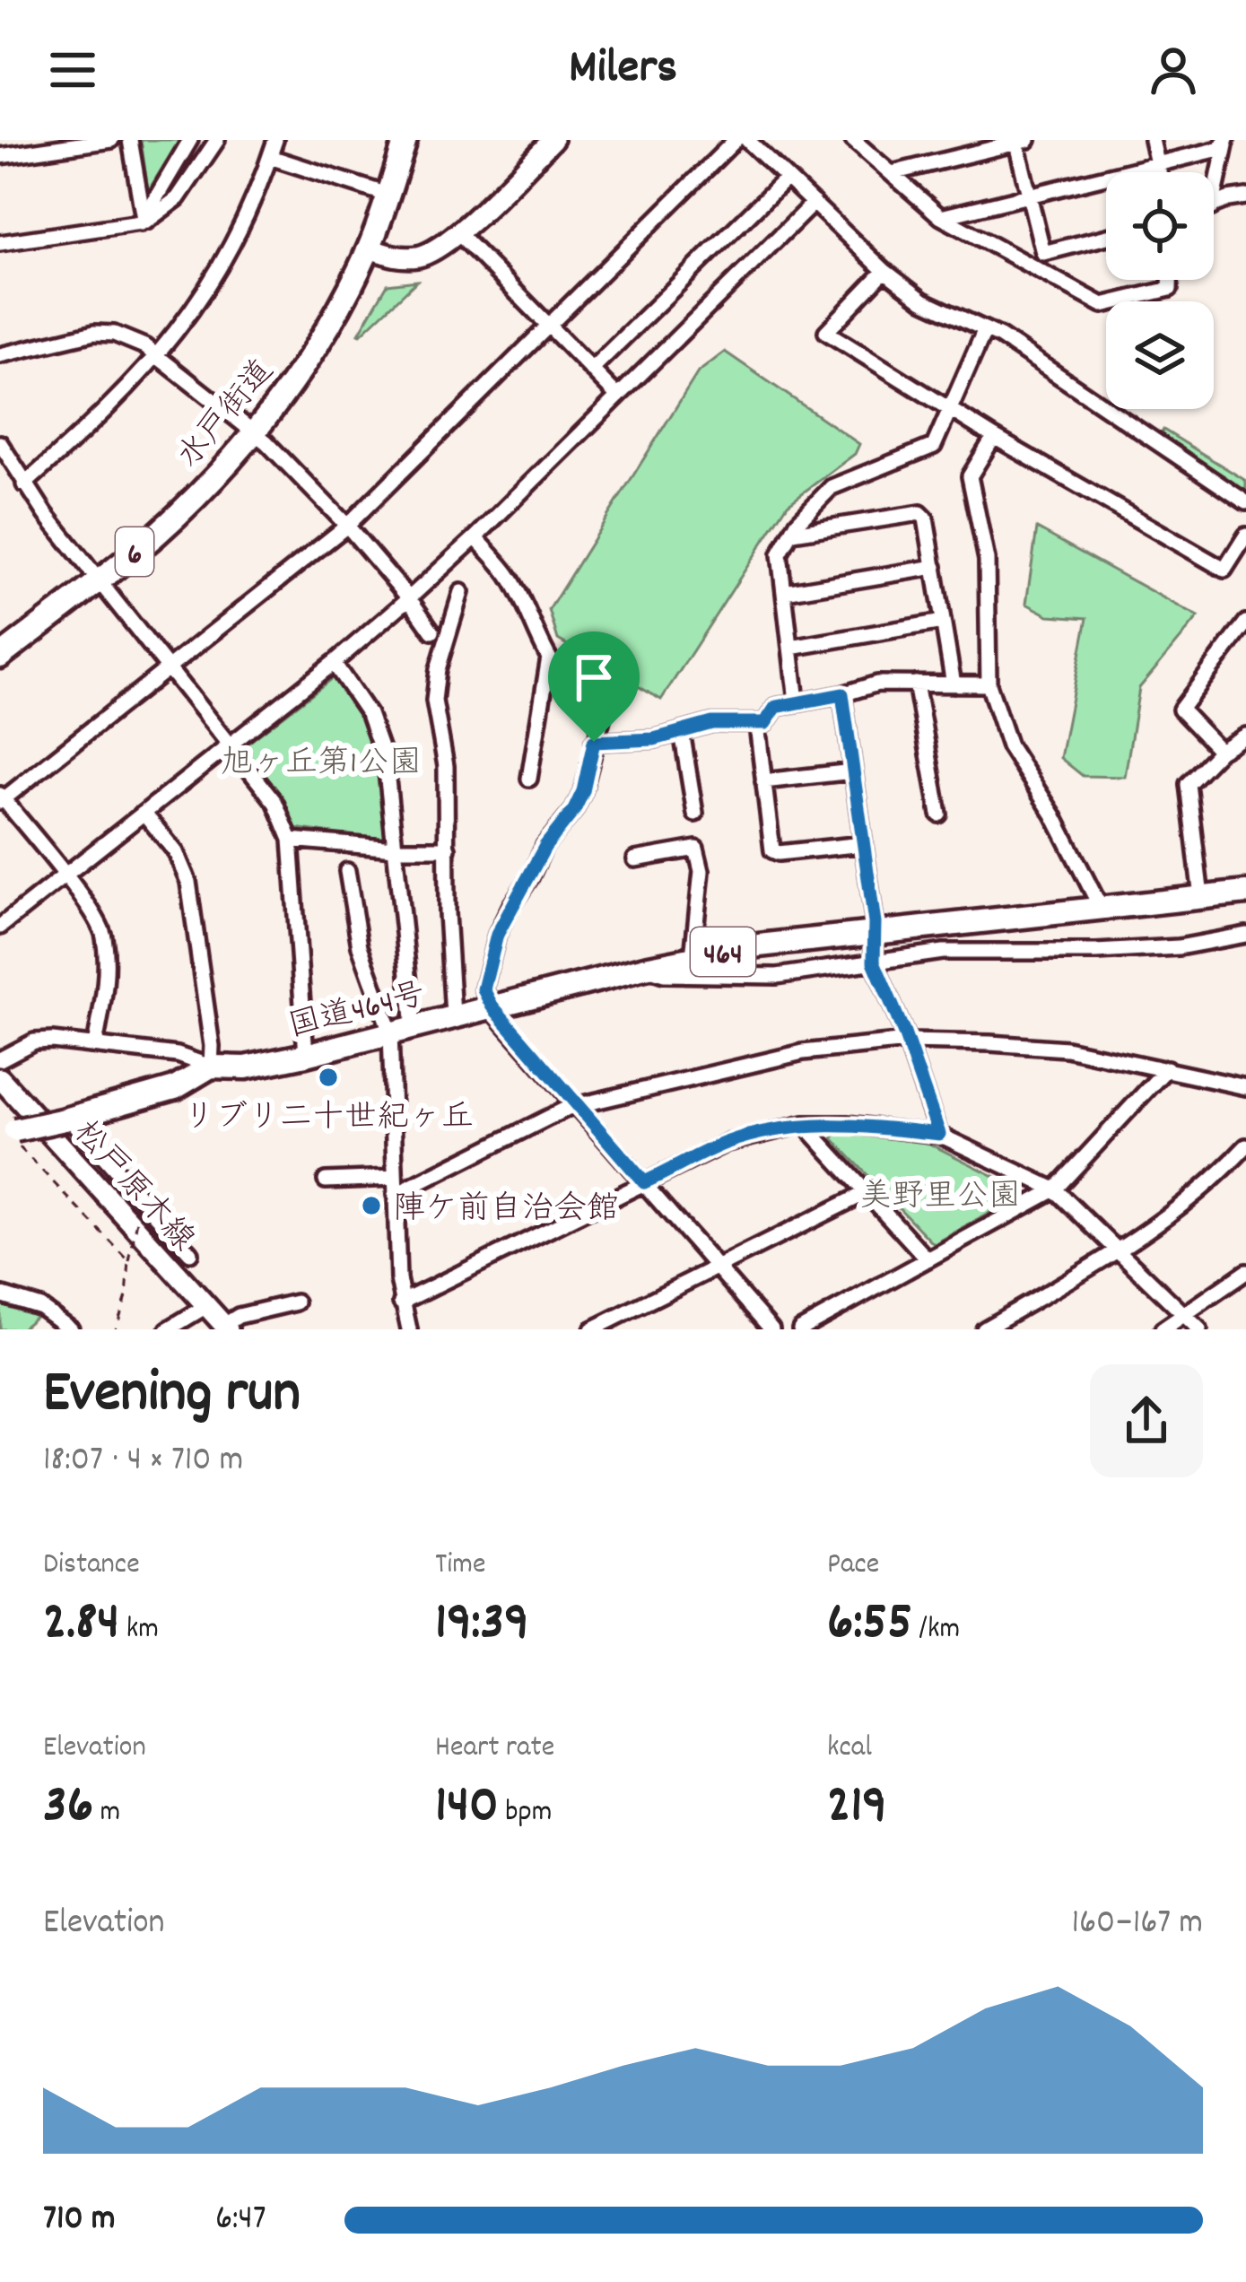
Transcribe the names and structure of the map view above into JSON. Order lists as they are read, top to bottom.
{
  "streets": {
    "highway": [
      "水戸街道",
      "6",
      "464",
      "国道464号"
    ],
    "main road": ["松戸原木線"]
  },
  "parks": ["旭ヶ丘第1公園", "美野里公園"],
  "places": ["リブリ二十世紀ヶ丘", "陣ケ前自治会館"],
  "page": {
    "header": "Milers",
    "heading": ["Evening run", "18:07 · 4 × 710 m"],
    "stats": [
      ["Distance", "2.84 km"],
      ["Time", "19:39"],
      ["Pace", "6:55 /km"],
      ["Elevation", "36 m"],
      ["Heart rate", "140 bpm"],
      ["kcal", "219"]
    ],
    "chart": ["Elevation", "160–167 m"],
    "list": [
      {
        "name": "710 m",
        "note": "6:47"
      }
    ]
  }
}
